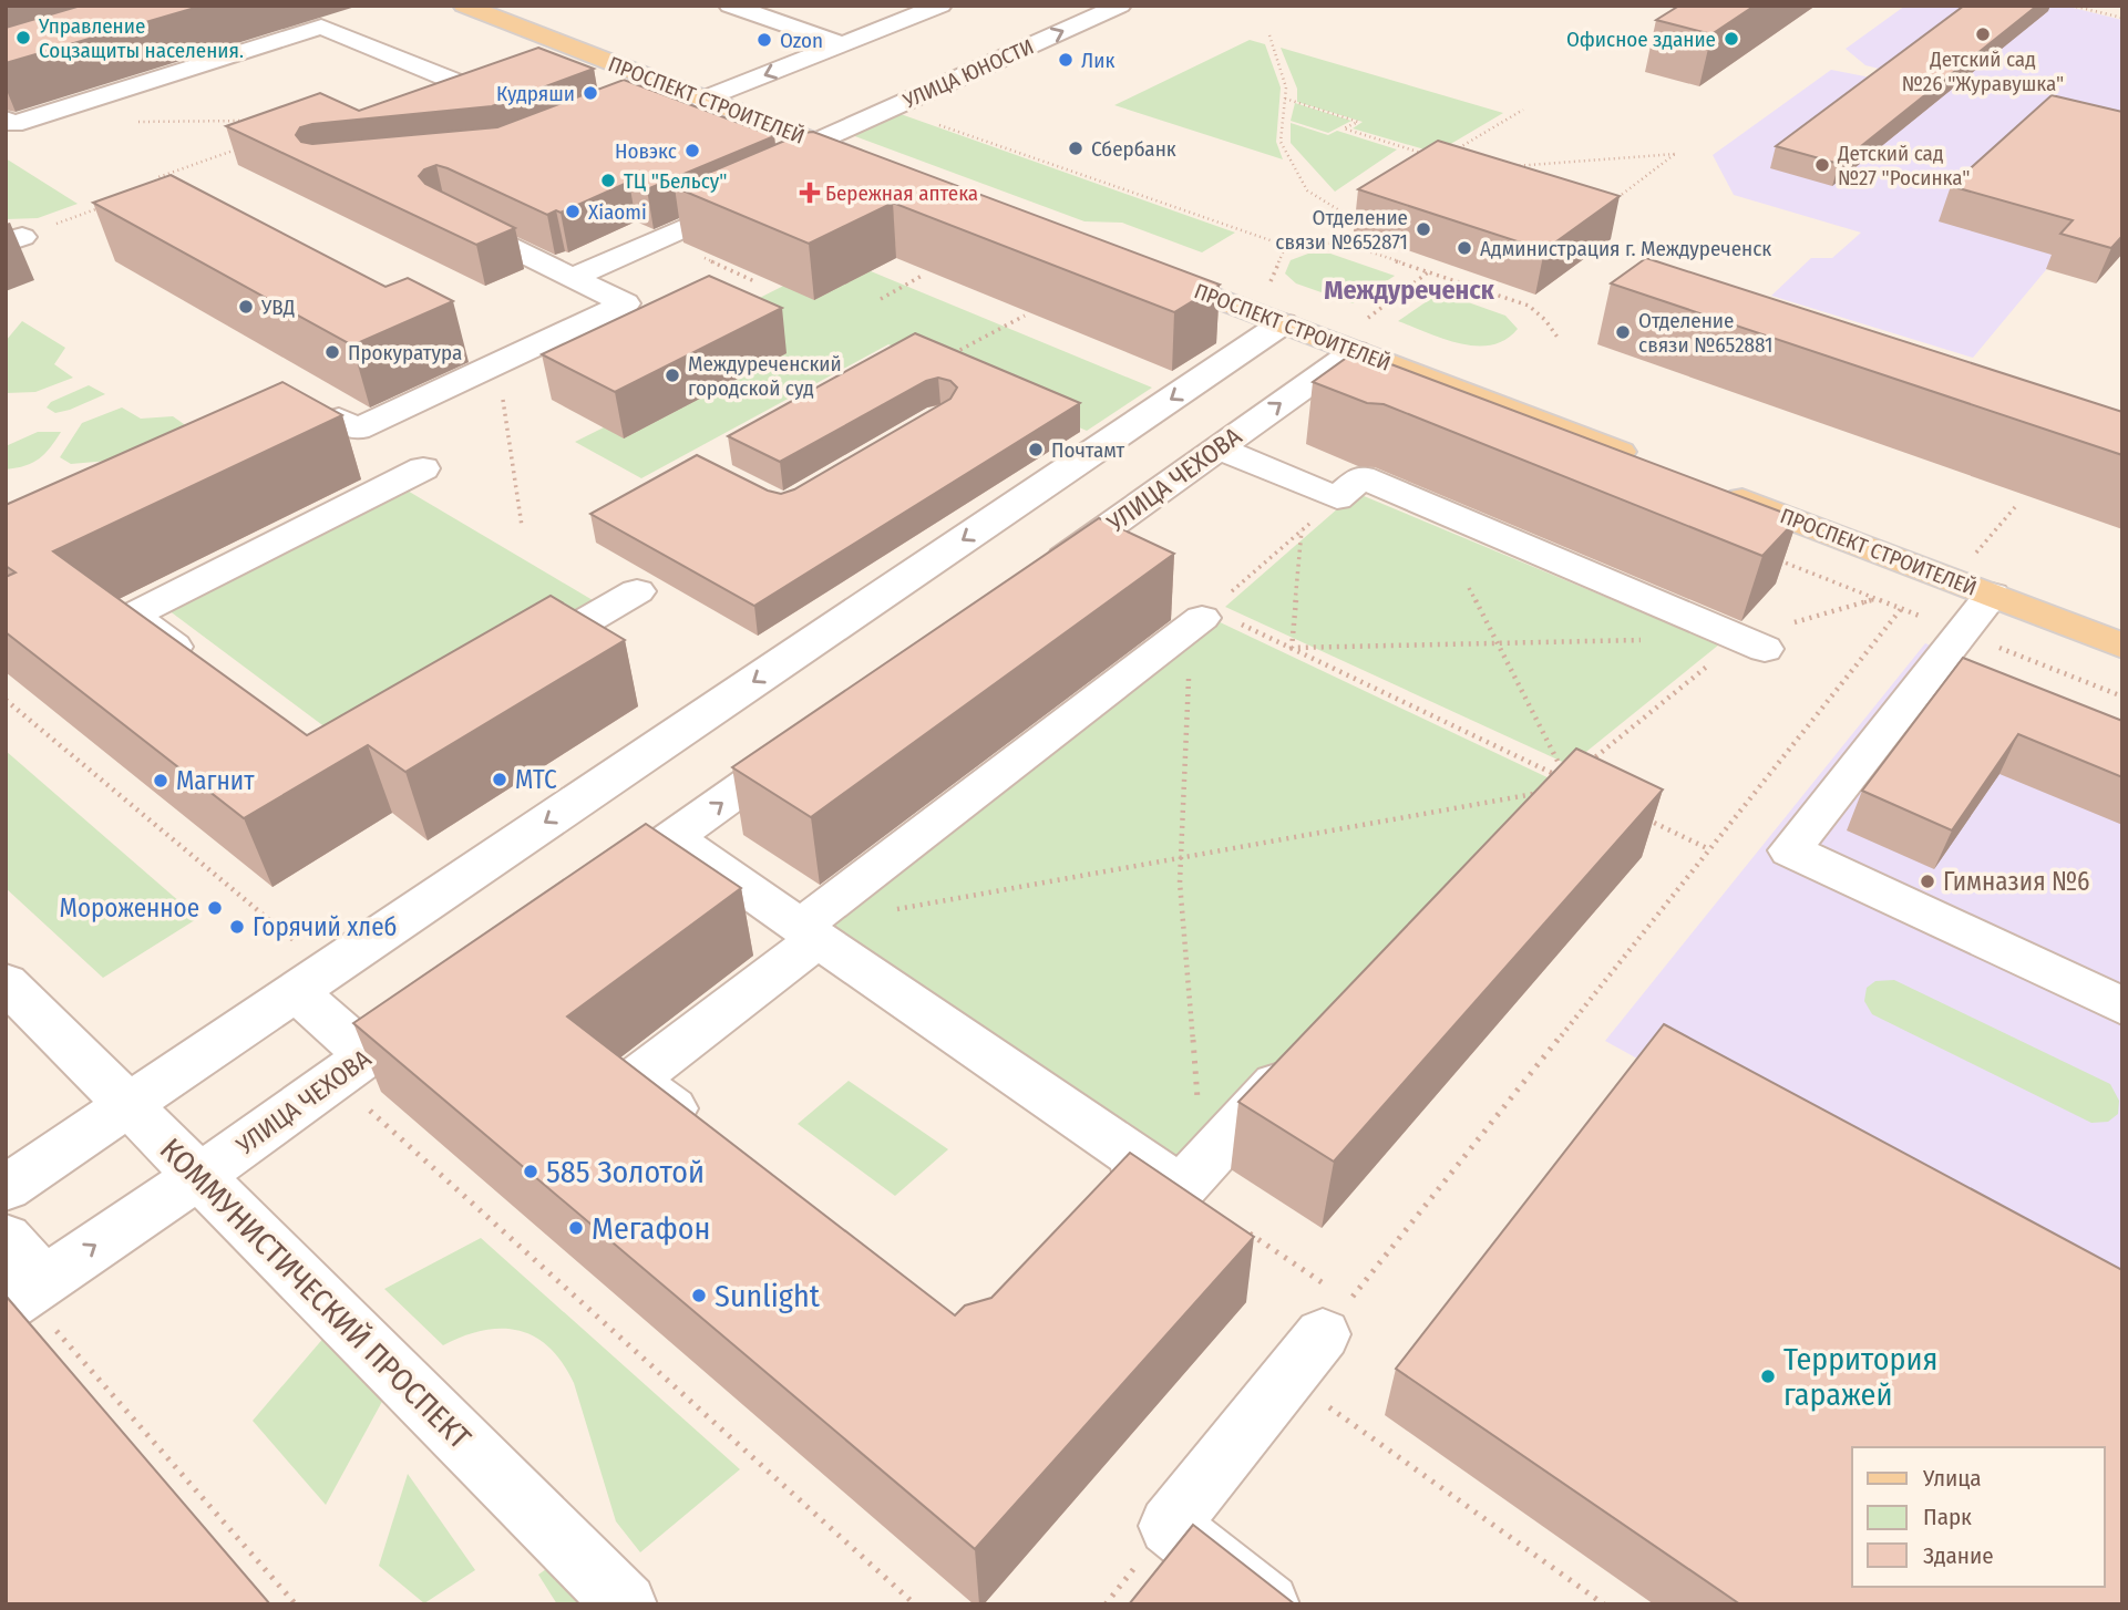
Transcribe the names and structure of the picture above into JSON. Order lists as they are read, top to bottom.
{
  "streets": {
    "main road": ["ПРОСПЕКТ СТРОИТЕЛЕЙ"],
    "street": ["УЛИЦА ЮНОСТИ", "УЛИЦА ЧЕХОВА", "КОММУНИСТИЧЕСКИЙ ПРОСПЕКТ"]
  },
  "crossings": [
    ["УЛИЦА ЮНОСТИ", "ПРОСПЕКТ СТРОИТЕЛЕЙ"],
    ["ПРОСПЕКТ СТРОИТЕЛЕЙ", "УЛИЦА ЧЕХОВА"],
    ["УЛИЦА ЧЕХОВА", "КОММУНИСТИЧЕСКИЙ ПРОСПЕКТ"]
  ],
  "districts": ["Междуреченск"],
  "places": {
    "other": [
      "Детский сад №26 \"Журавушка\"",
      "Управление Соцзащиты населения.",
      "Офисное здание",
      "Ozon",
      "Лик",
      "Кудряши",
      "Сбербанк",
      "Новэкс",
      "Детский сад №27 \"Росинка\"",
      "ТЦ \"Бельсу\"",
      "Xiaomi",
      "Отделение связи №652871",
      "Администрация г. Междуреченск",
      "УВД",
      "Отделение связи №652881",
      "Прокуратура",
      "Междуреченский городской суд",
      "Почтамт",
      "МТС",
      "Магнит",
      "Гимназия №6",
      "Мороженное",
      "Горячий хлеб",
      "585 Золотой",
      "Мегафон",
      "Sunlight",
      "Территория гаражей"
    ],
    "health": ["Бережная аптека"]
  },
  "legend": ["Улица", "Парк", "Здание"]
}
